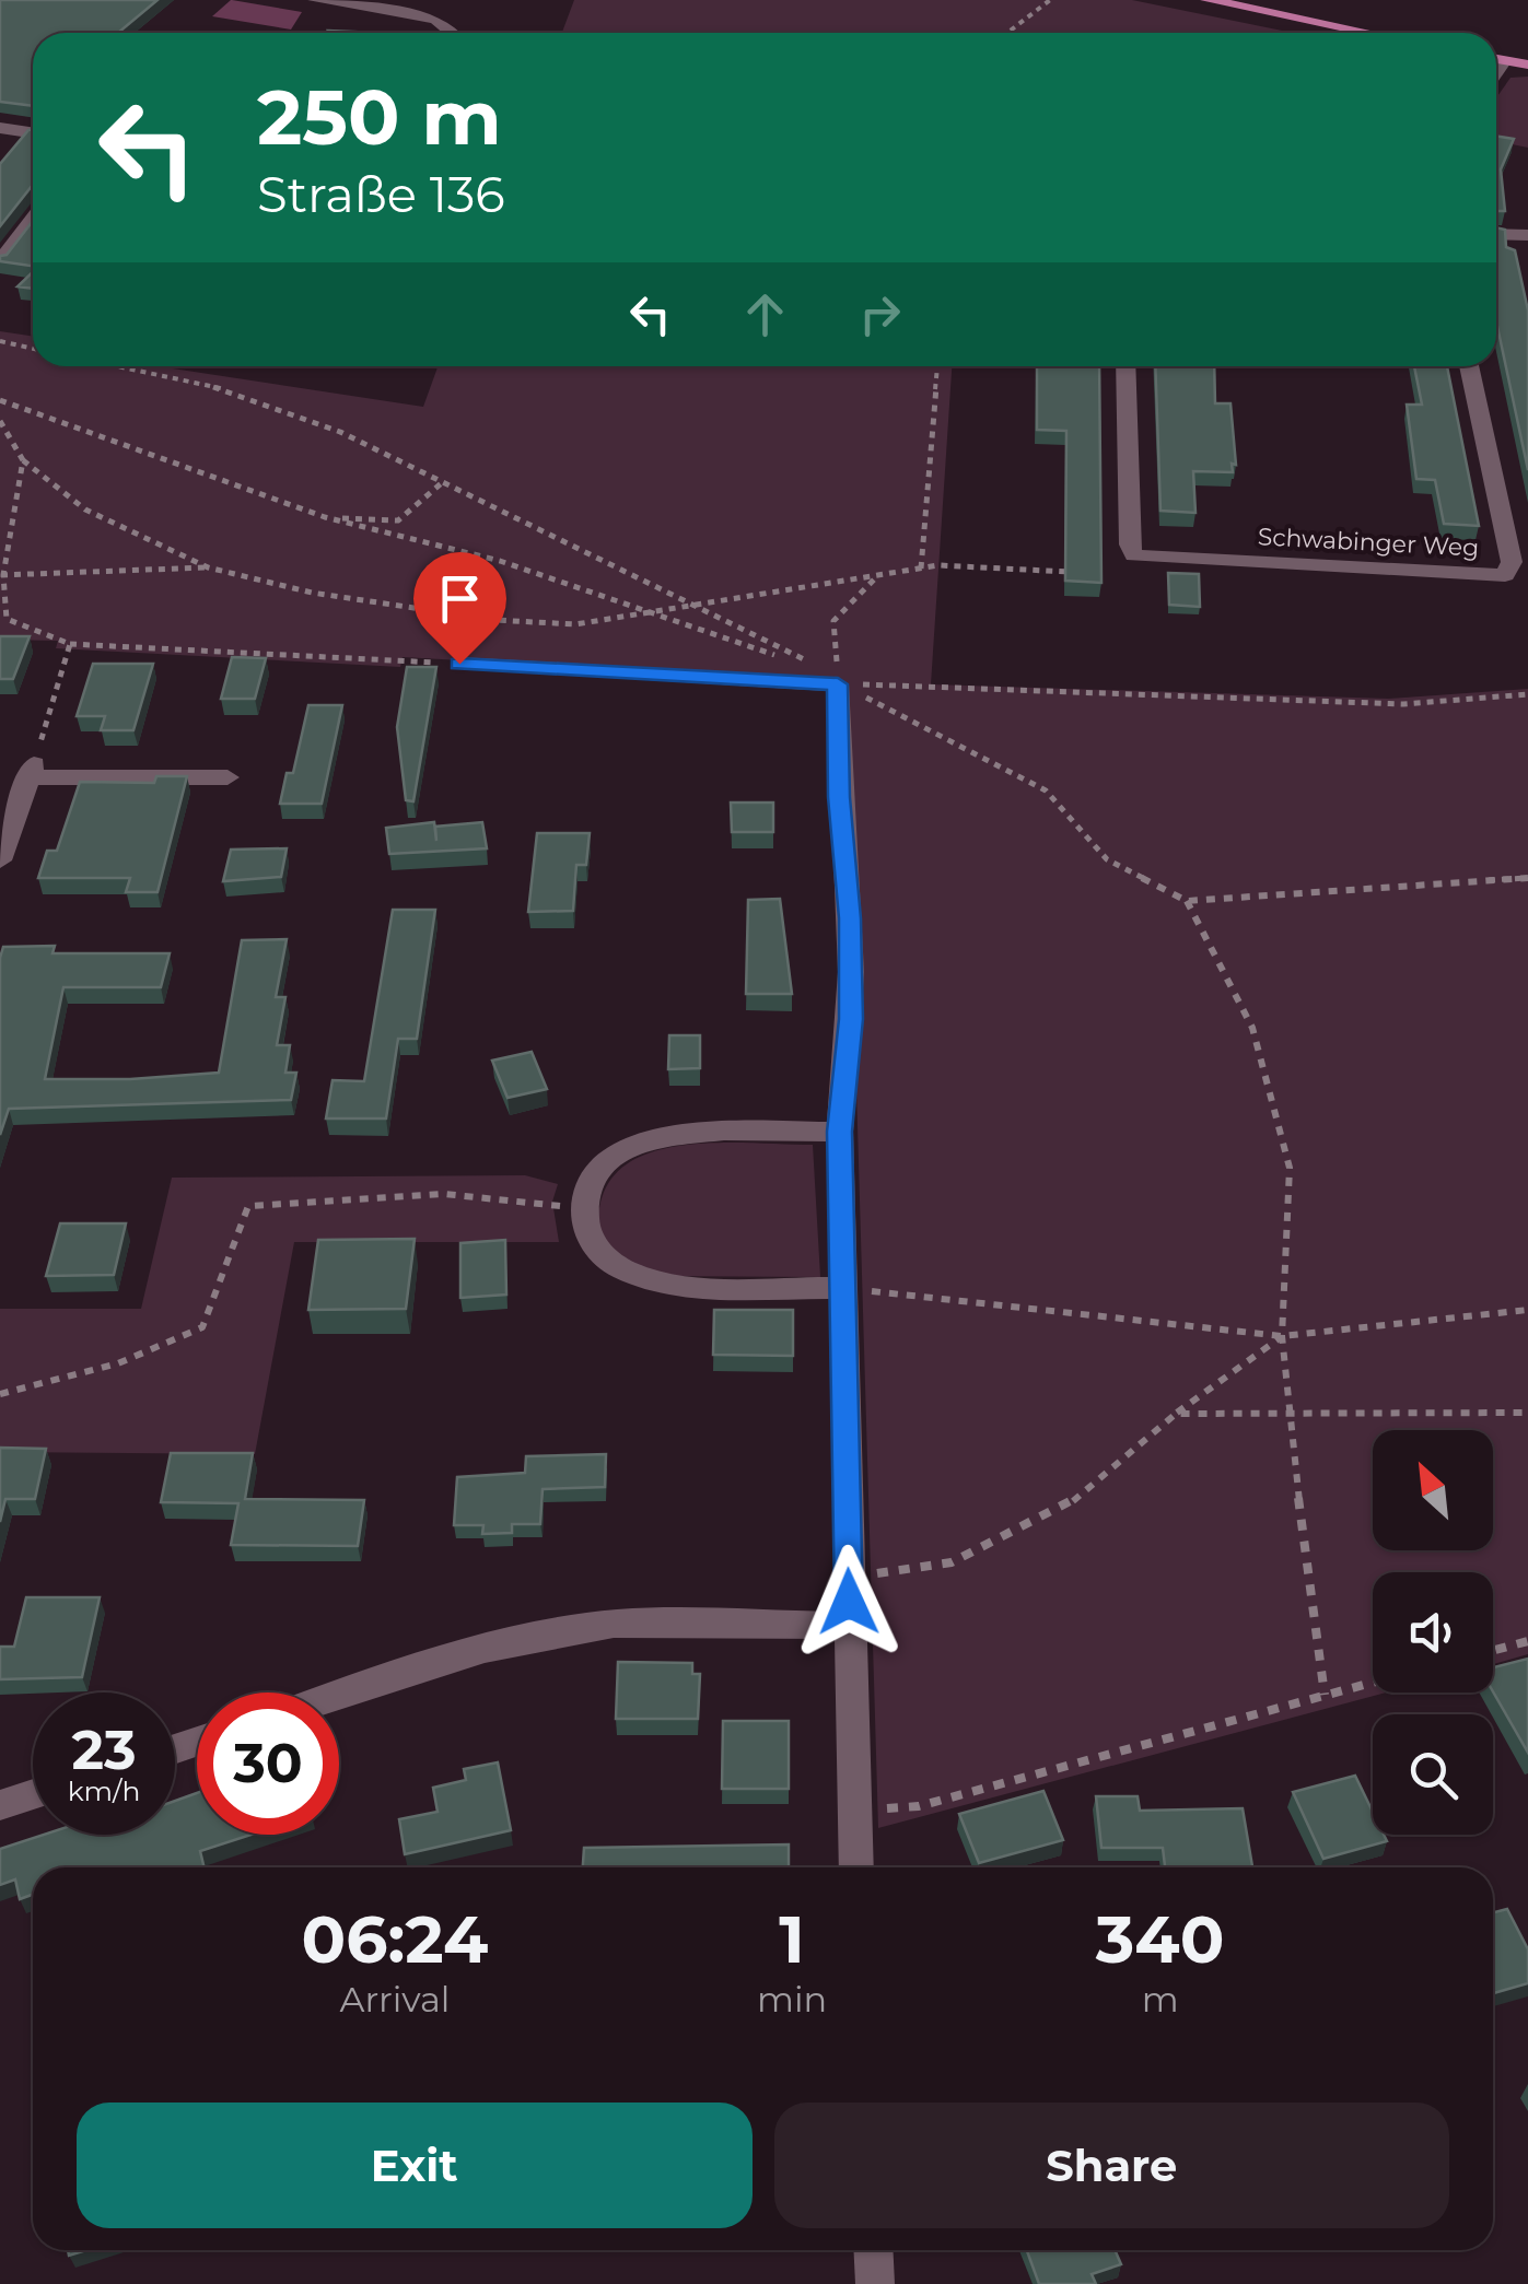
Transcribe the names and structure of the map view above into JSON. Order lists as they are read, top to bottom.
{
  "streets": {
    "street": ["Schwabinger Weg"]
  },
  "north": "top left",
  "page": {
    "turn": ["250 m", "Straße 136"],
    "speed": "23 km/h",
    "limit": "30",
    "eta": [
      "06:24",
      "Arrival",
      "1",
      "min",
      "340",
      "m"
    ],
    "buttons": ["Exit", "Share"]
  }
}
